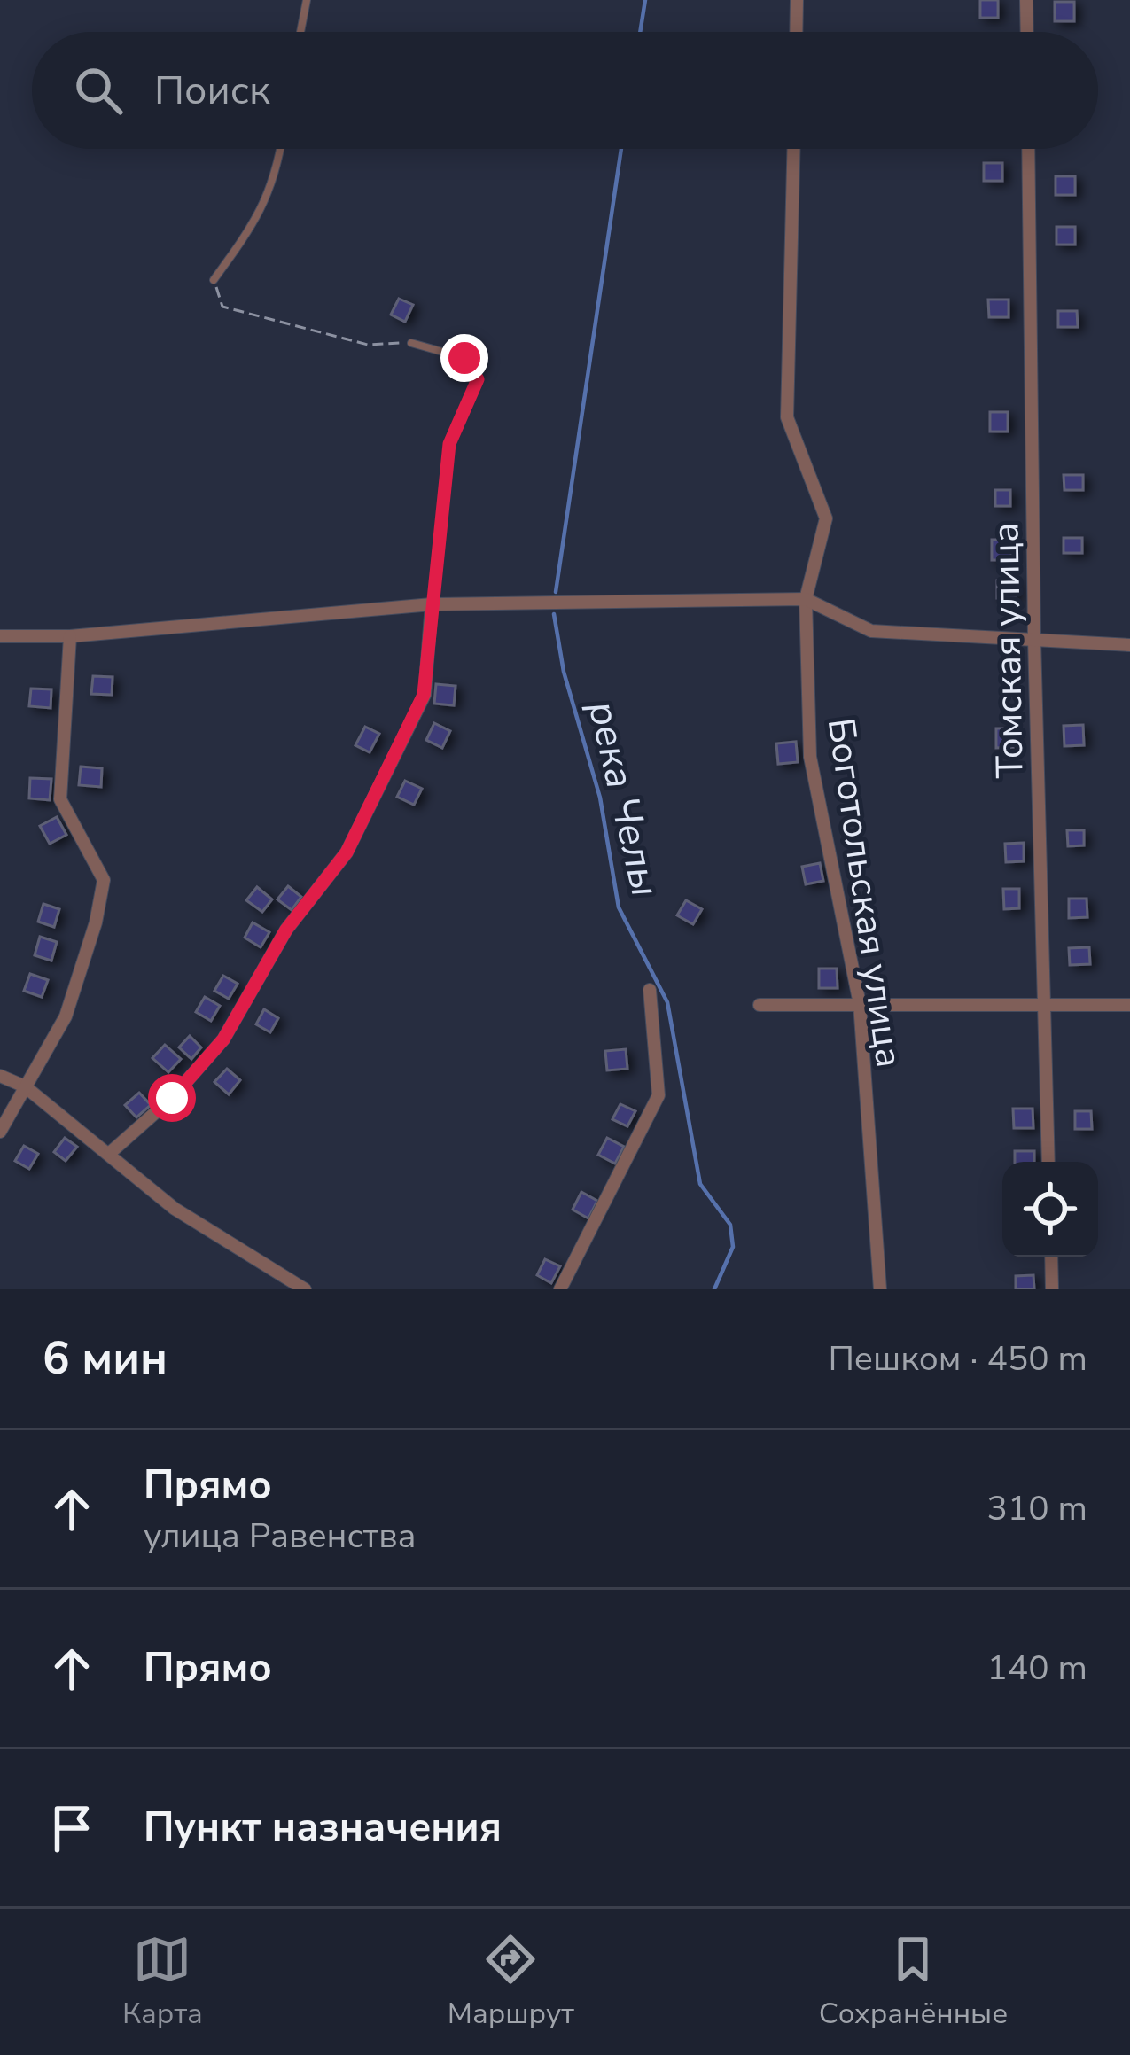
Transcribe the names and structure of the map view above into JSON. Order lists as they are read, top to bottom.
{
  "streets": {
    "street": ["Томская улица", "Боготольская улица"]
  },
  "water": ["река Челы"],
  "page": {
    "search": "Поиск",
    "heading": ["6 мин", "Пешком · 450 m"],
    "list": [
      ["Прямо", "улица Равенства", "310 m"],
      ["Прямо", "140 m"],
      "Пункт назначения"
    ],
    "nav": ["Карта", "Маршрут", "Сохранённые"]
  }
}
